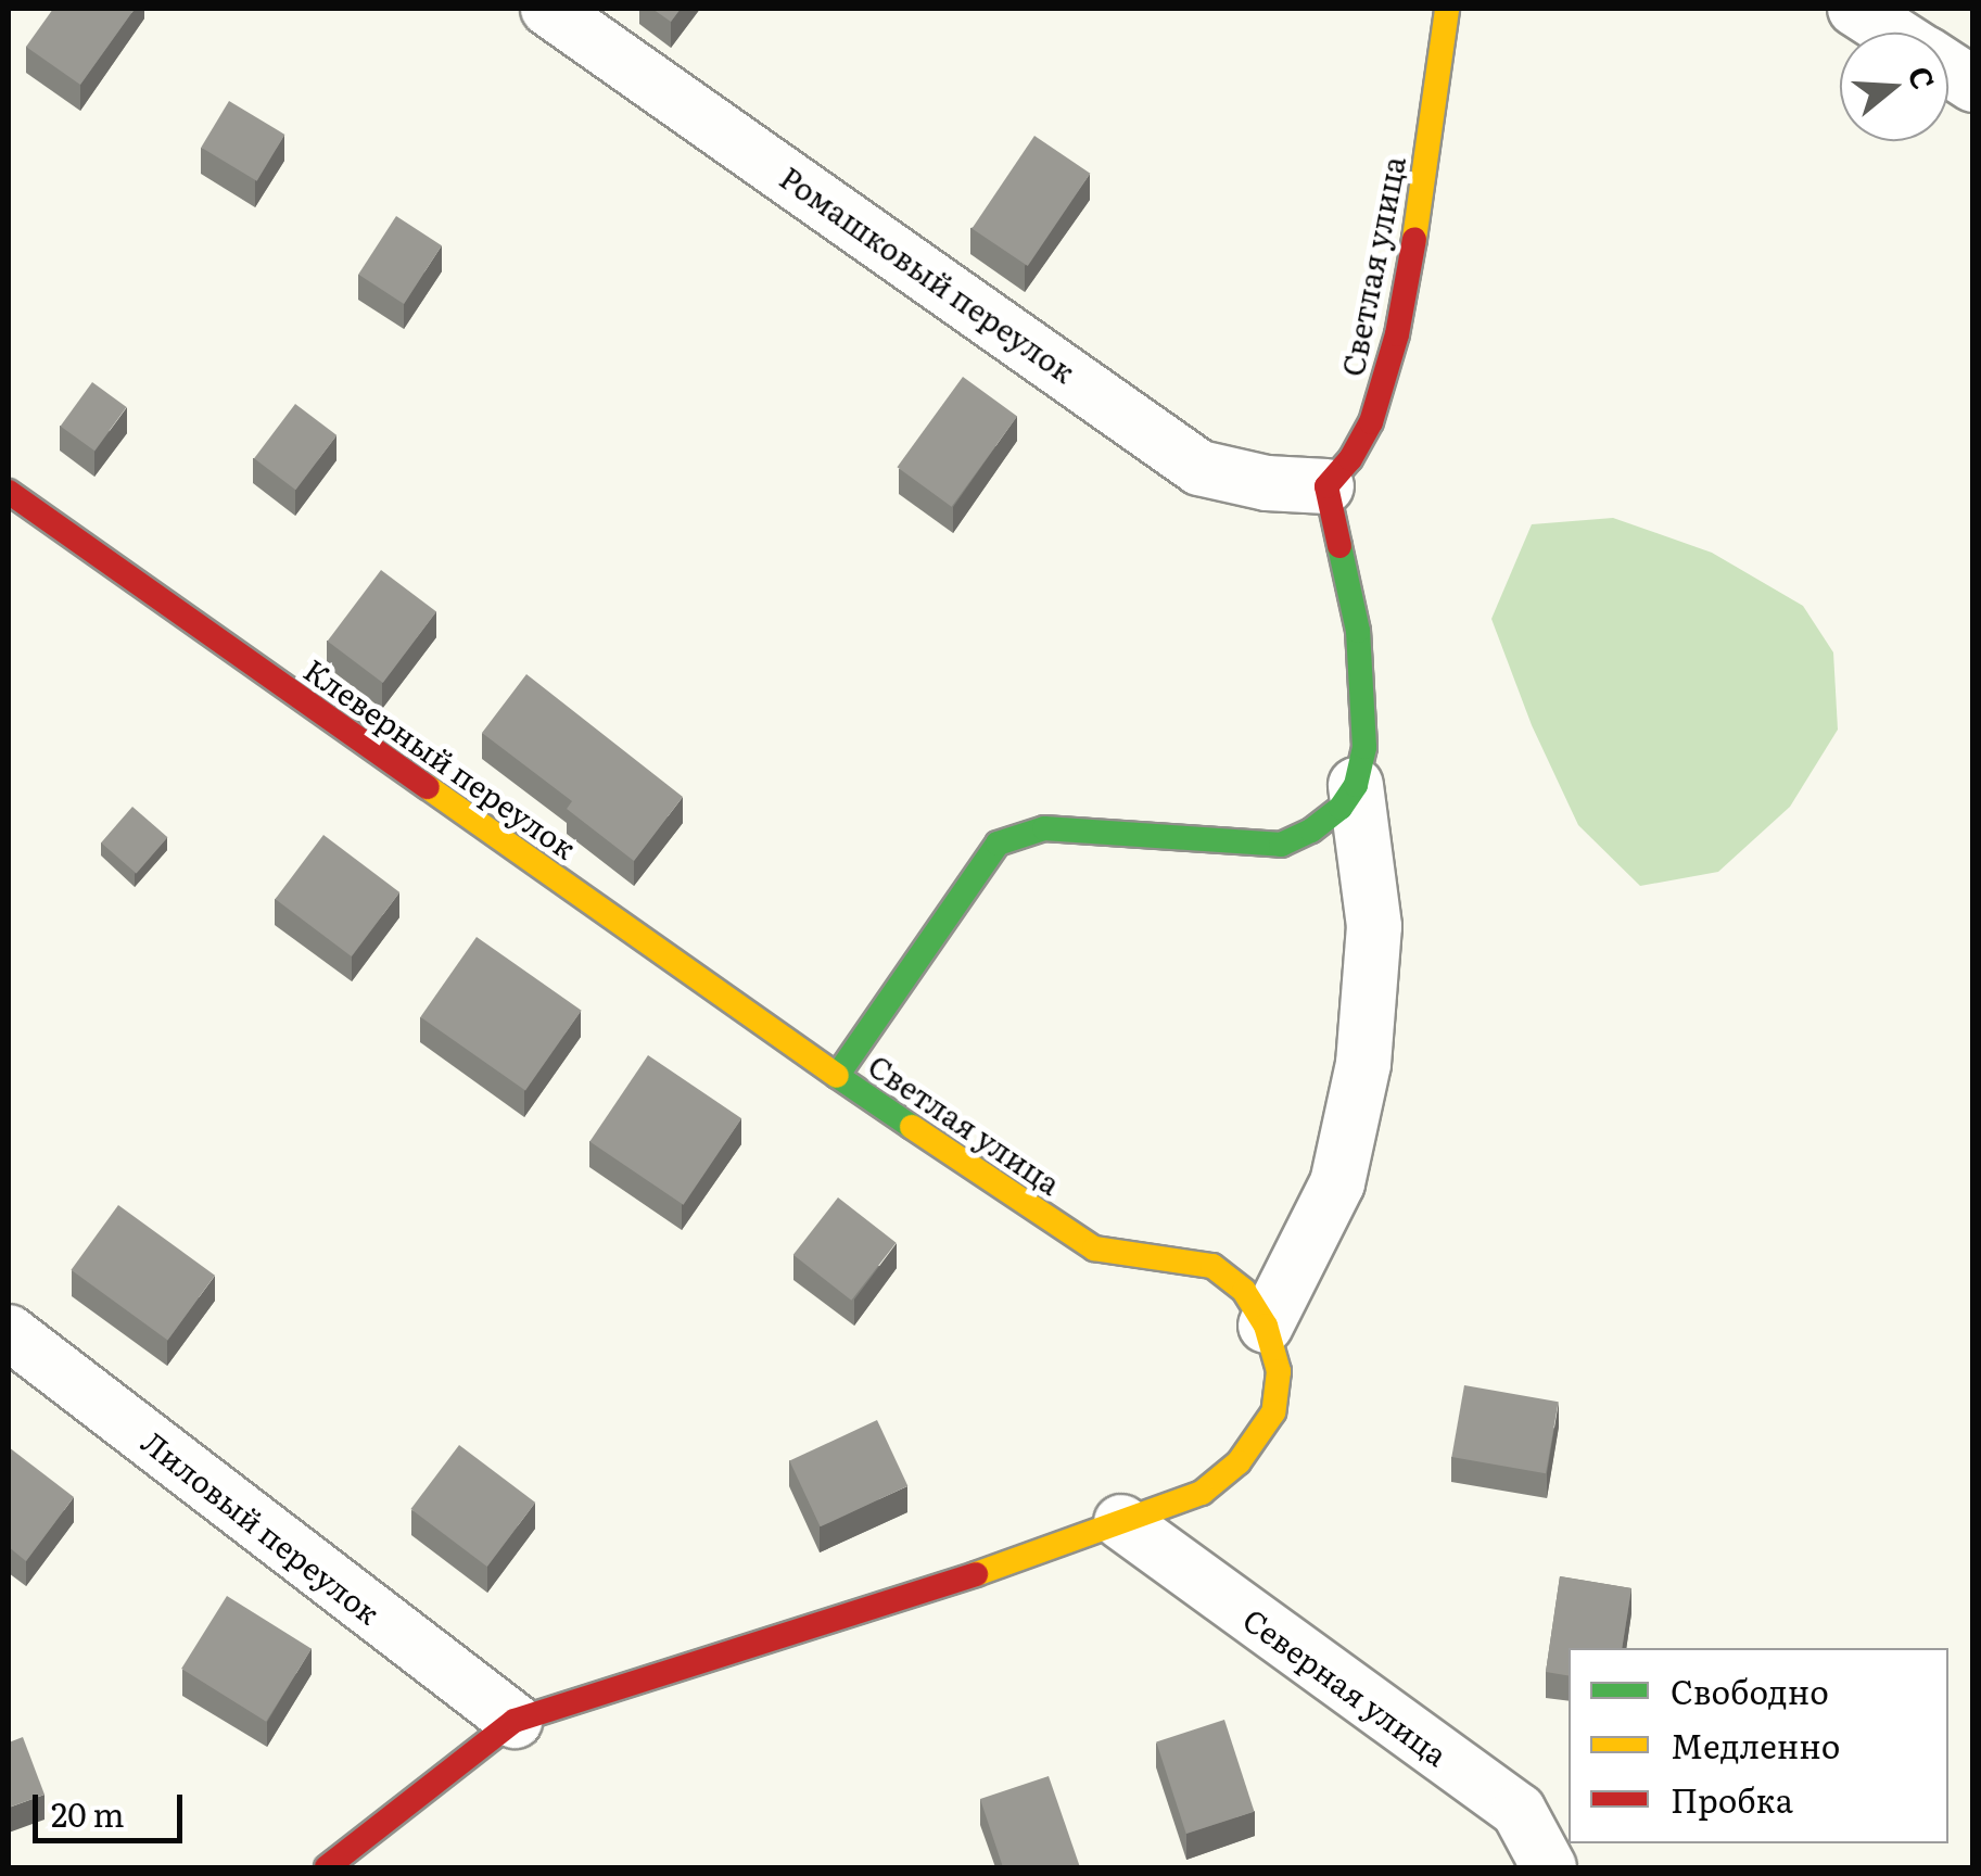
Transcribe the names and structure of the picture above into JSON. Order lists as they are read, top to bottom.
{
  "streets": {
    "street": [
      "Светлая улица",
      "Ромашковый переулок",
      "Клеверный переулок",
      "Лиловый переулок",
      "Северная улица"
    ]
  },
  "crossings": [
    ["Светлая улица", "Ромашковый переулок"],
    ["Светлая улица", "Клеверный переулок"],
    ["Светлая улица", "Лиловый переулок"],
    ["Светлая улица", "Северная улица"]
  ],
  "legend": ["Свободно", "Медленно", "Пробка"],
  "scale_bar": "20 m",
  "north": "right"
}
